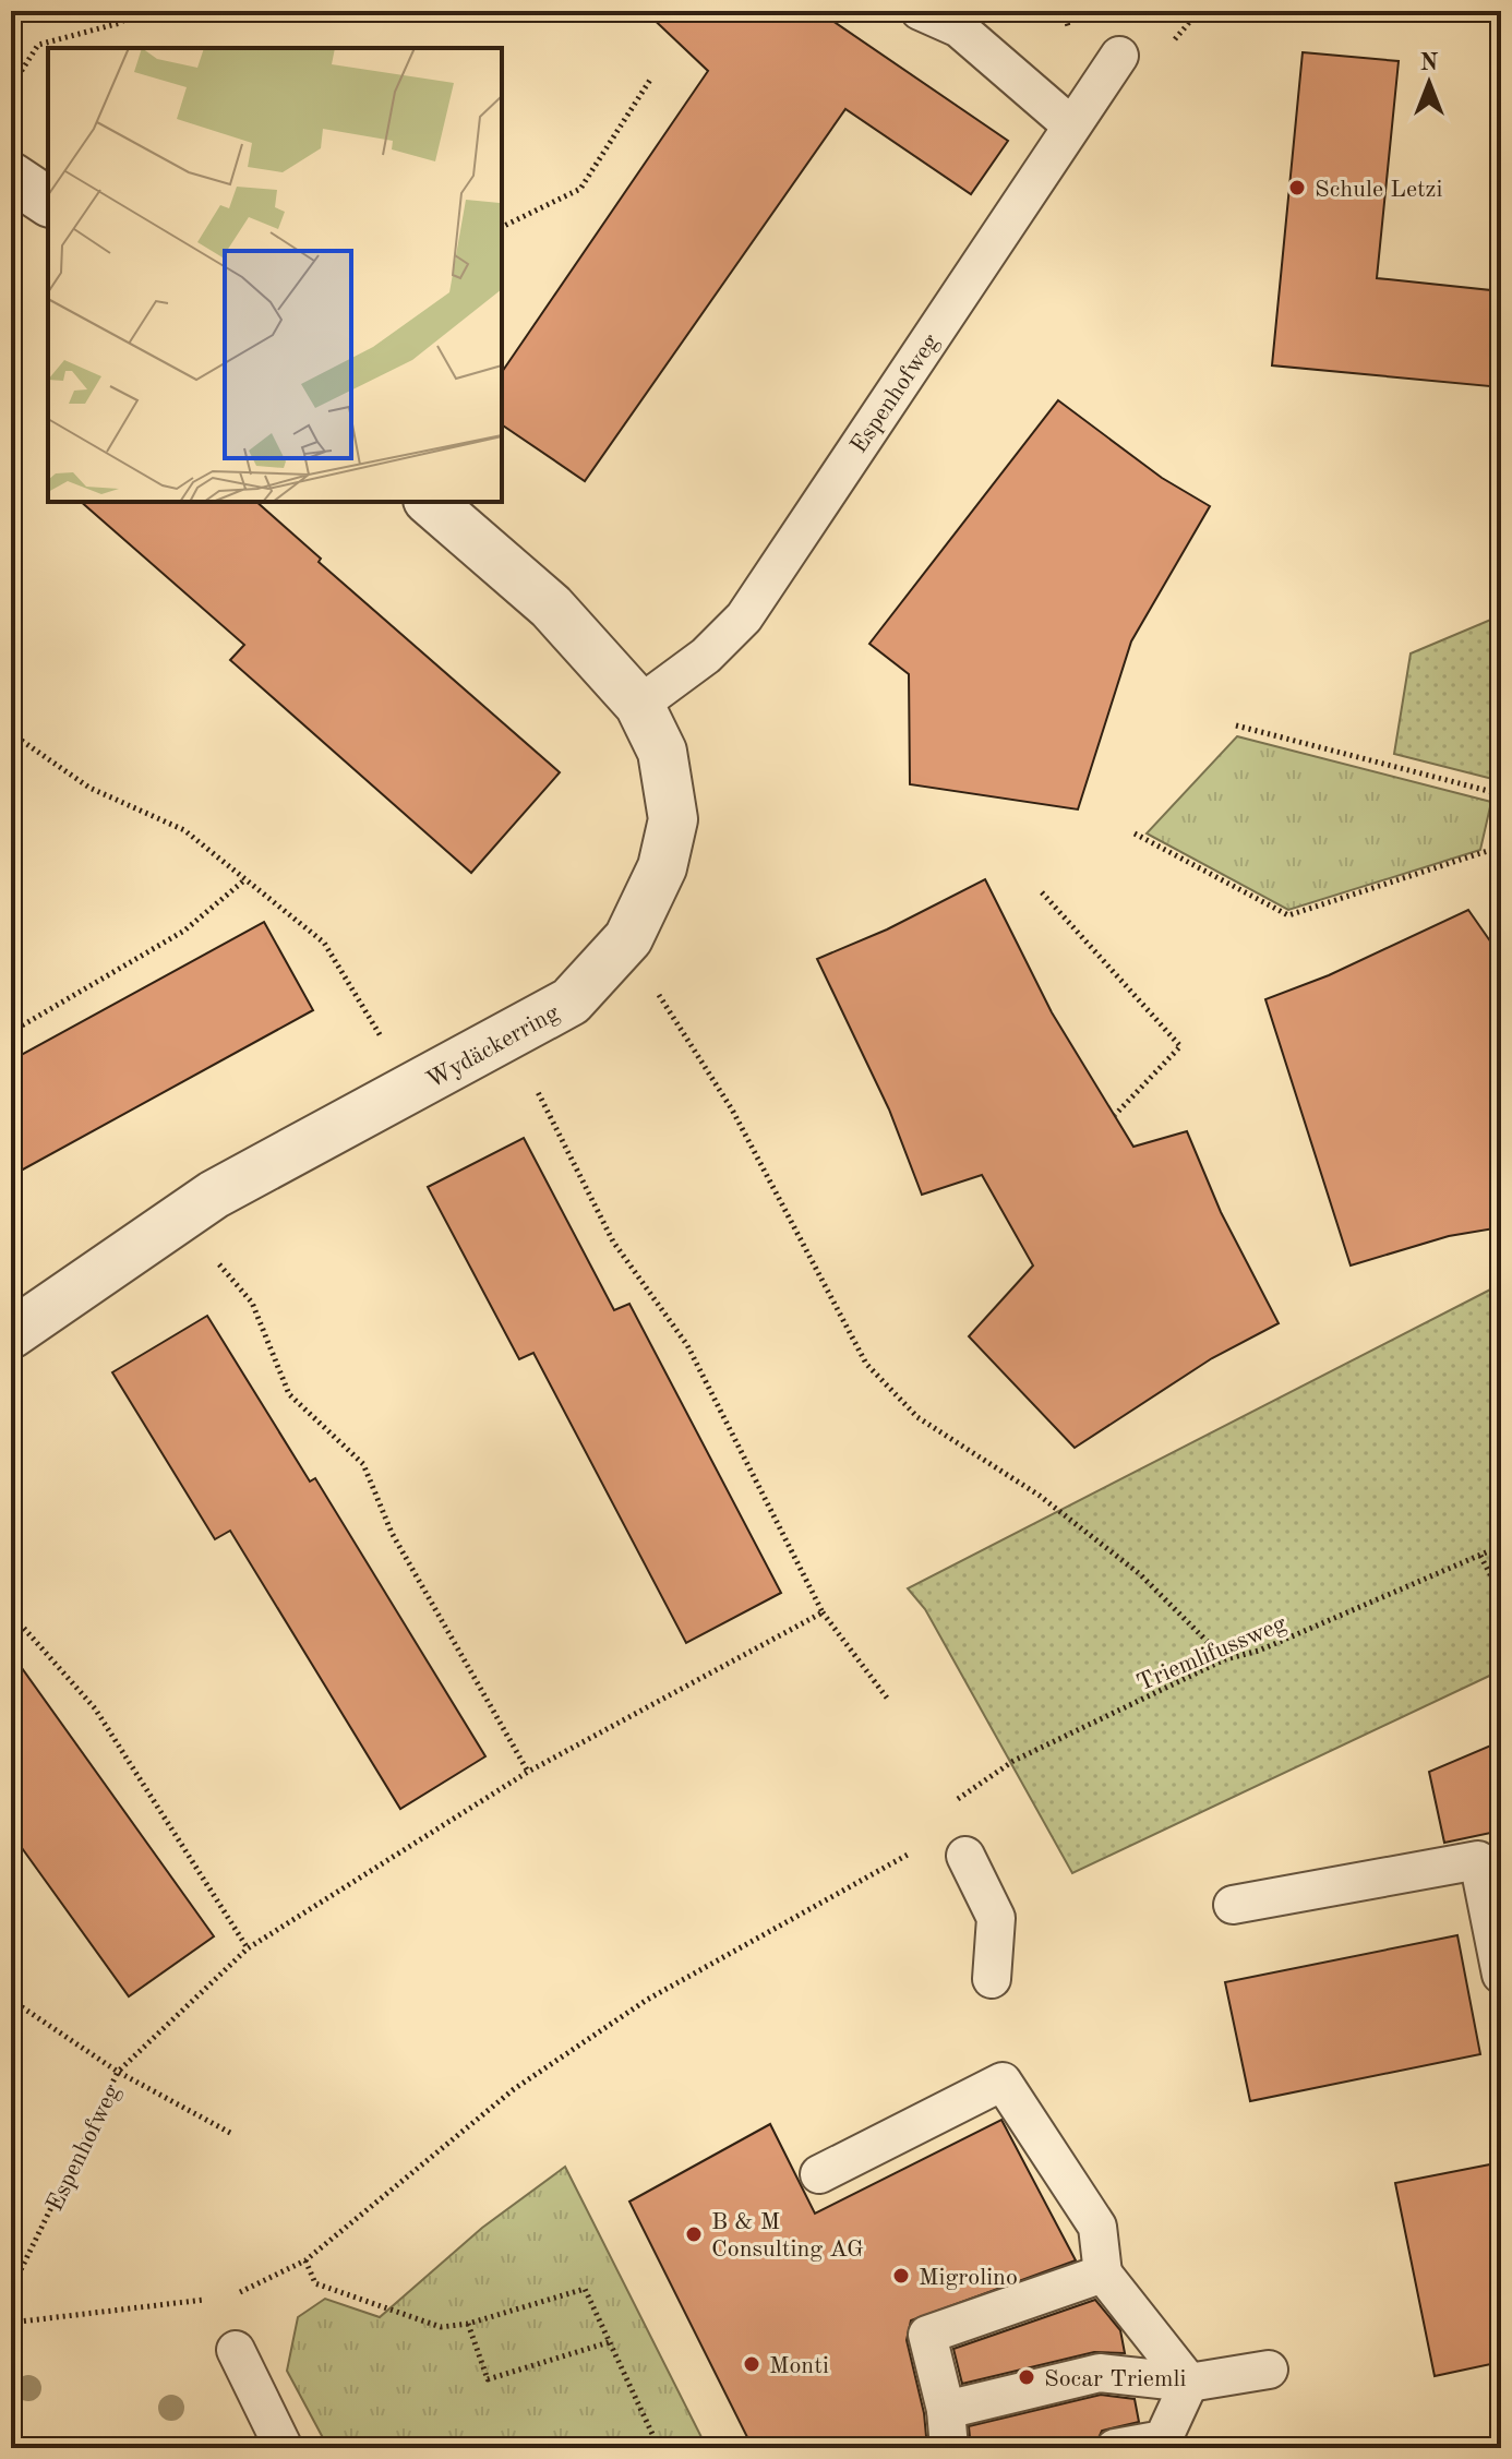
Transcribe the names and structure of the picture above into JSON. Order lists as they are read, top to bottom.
{
  "streets": {
    "street": ["Wydäckerring"],
    "lane": ["Espenhofweg"],
    "path": ["Triemlifussweg"]
  },
  "crossings": [
    ["Espenhofweg", "Wydäckerring"]
  ],
  "places": [
    "Schule Letzi",
    "B & M Consulting AG",
    "Migrolino",
    "Monti",
    "Socar Triemli"
  ],
  "north": "top"
}
